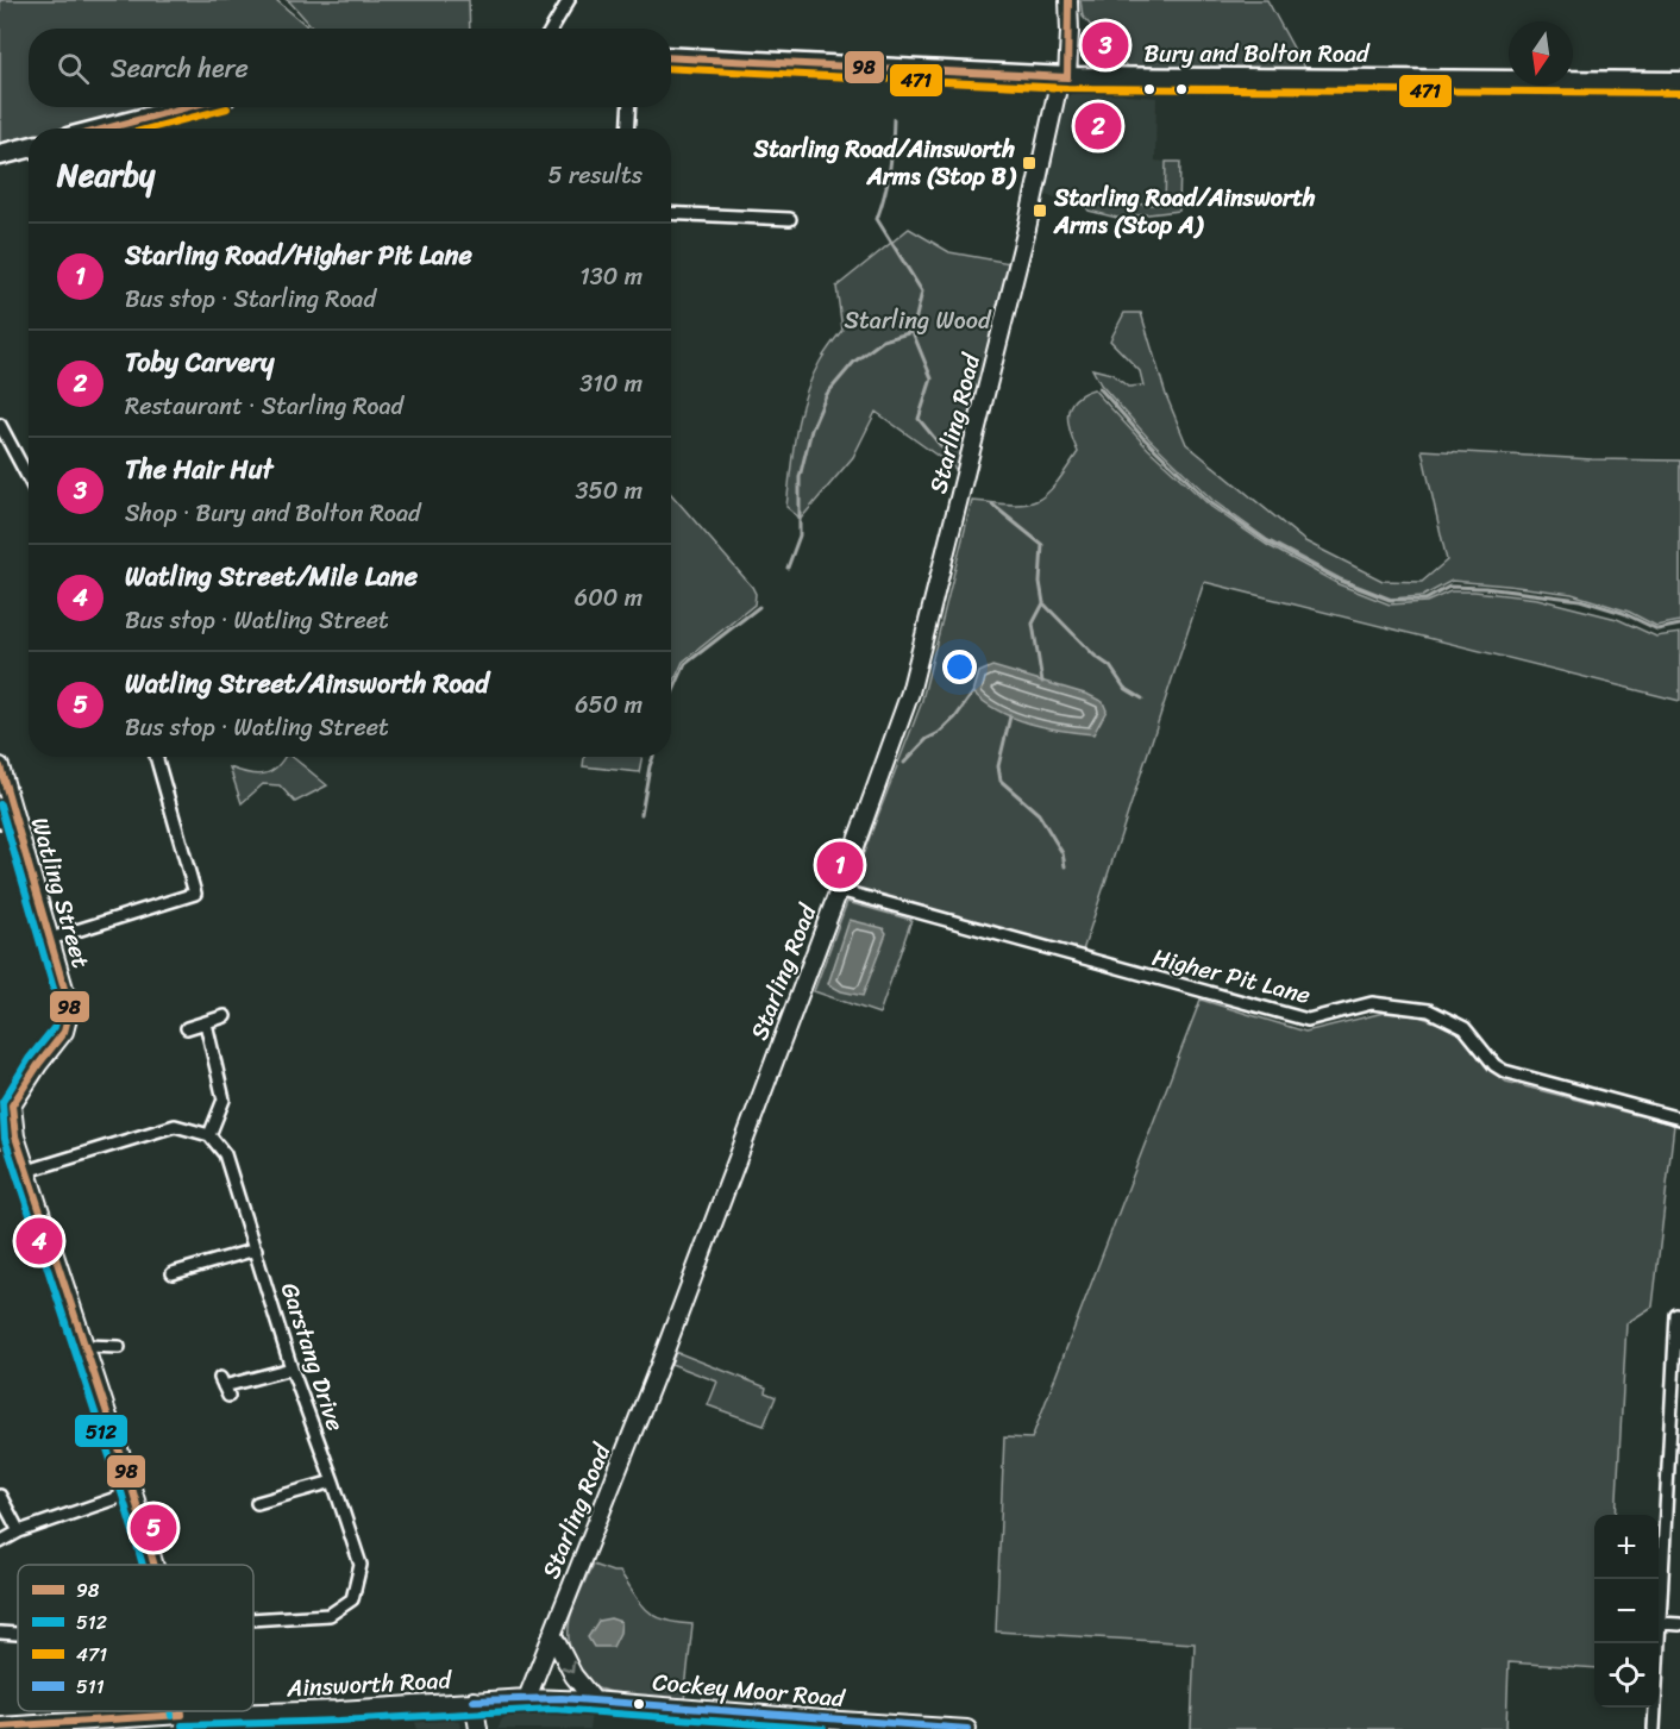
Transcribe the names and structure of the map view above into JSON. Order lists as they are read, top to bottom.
{
  "streets": {
    "highway": ["Bury and Bolton Road"],
    "main road": [
      "Starling Road",
      "Watling Street",
      "Ainsworth Road",
      "Cockey Moor Road"
    ],
    "street": ["Higher Pit Lane", "Garstang Drive"]
  },
  "crossings": [
    ["Bury and Bolton Road", "Starling Road"],
    ["Starling Road", "Higher Pit Lane"],
    ["Starling Road", "Ainsworth Road"],
    ["Starling Road", "Cockey Moor Road"],
    ["Watling Street", "Ainsworth Road"],
    ["Ainsworth Road", "Cockey Moor Road"]
  ],
  "parks": ["Starling Wood"],
  "places": {
    "transit": ["Starling Road/Ainsworth Arms (Stop B)", "Starling Road/Ainsworth Arms (Stop A)"]
  },
  "lines": [
    "transit line 98",
    "transit line 471",
    "transit line 512",
    "transit line 511"
  ],
  "legend": [
    "98",
    "512",
    "471",
    "511"
  ],
  "north": "bottom",
  "page": {
    "pins": [
      "3",
      "2",
      "1",
      "4",
      "5"
    ],
    "search": "Search here",
    "heading": ["Nearby", "5 results"],
    "list": [
      {
        "mark": "1",
        "name": "Starling Road/Higher Pit Lane",
        "note": "Bus stop · Starling Road",
        "value": "130 m"
      },
      {
        "mark": "2",
        "name": "Toby Carvery",
        "note": "Restaurant · Starling Road",
        "value": "310 m"
      },
      {
        "mark": "3",
        "name": "The Hair Hut",
        "note": "Shop · Bury and Bolton Road",
        "value": "350 m"
      },
      {
        "mark": "4",
        "name": "Watling Street/Mile Lane",
        "note": "Bus stop · Watling Street",
        "value": "600 m"
      },
      {
        "mark": "5",
        "name": "Watling Street/Ainsworth Road",
        "note": "Bus stop · Watling Street",
        "value": "650 m"
      }
    ],
    "map_buttons": ["+", "−"]
  }
}
